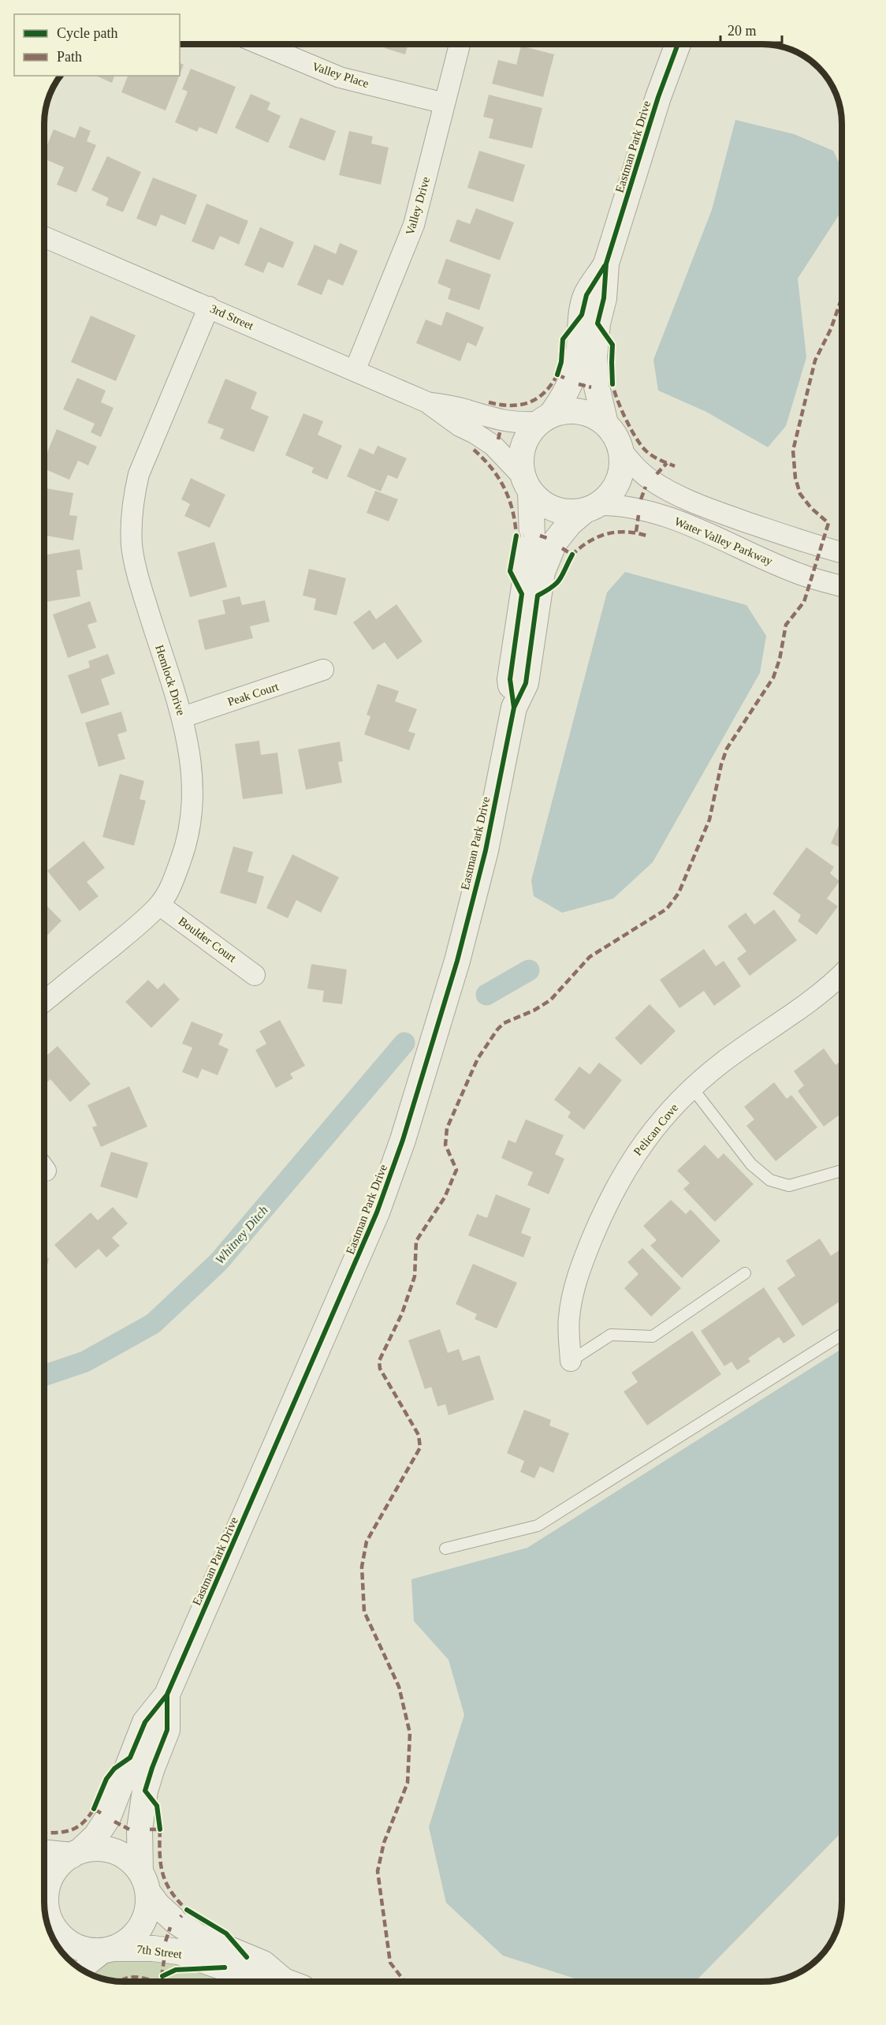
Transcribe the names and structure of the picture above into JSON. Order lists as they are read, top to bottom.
{
  "streets": {
    "street": [
      "Valley Place",
      "Eastman Park Drive",
      "Valley Drive",
      "3rd Street",
      "Water Valley Parkway",
      "Hemlock Drive",
      "Peak Court",
      "Boulder Court",
      "Pelican Cove",
      "7th Street"
    ]
  },
  "crossings": [
    ["Valley Place", "Valley Drive"],
    ["Eastman Park Drive", "3rd Street"],
    ["Eastman Park Drive", "Water Valley Parkway"],
    ["Eastman Park Drive", "7th Street"],
    ["Valley Drive", "3rd Street"],
    ["3rd Street", "Water Valley Parkway"],
    ["3rd Street", "Hemlock Drive"],
    ["Hemlock Drive", "Peak Court"],
    ["Hemlock Drive", "Boulder Court"]
  ],
  "water": ["Whitney Ditch"],
  "legend": ["Cycle path", "Path"],
  "scale_bar": "20 m"
}
